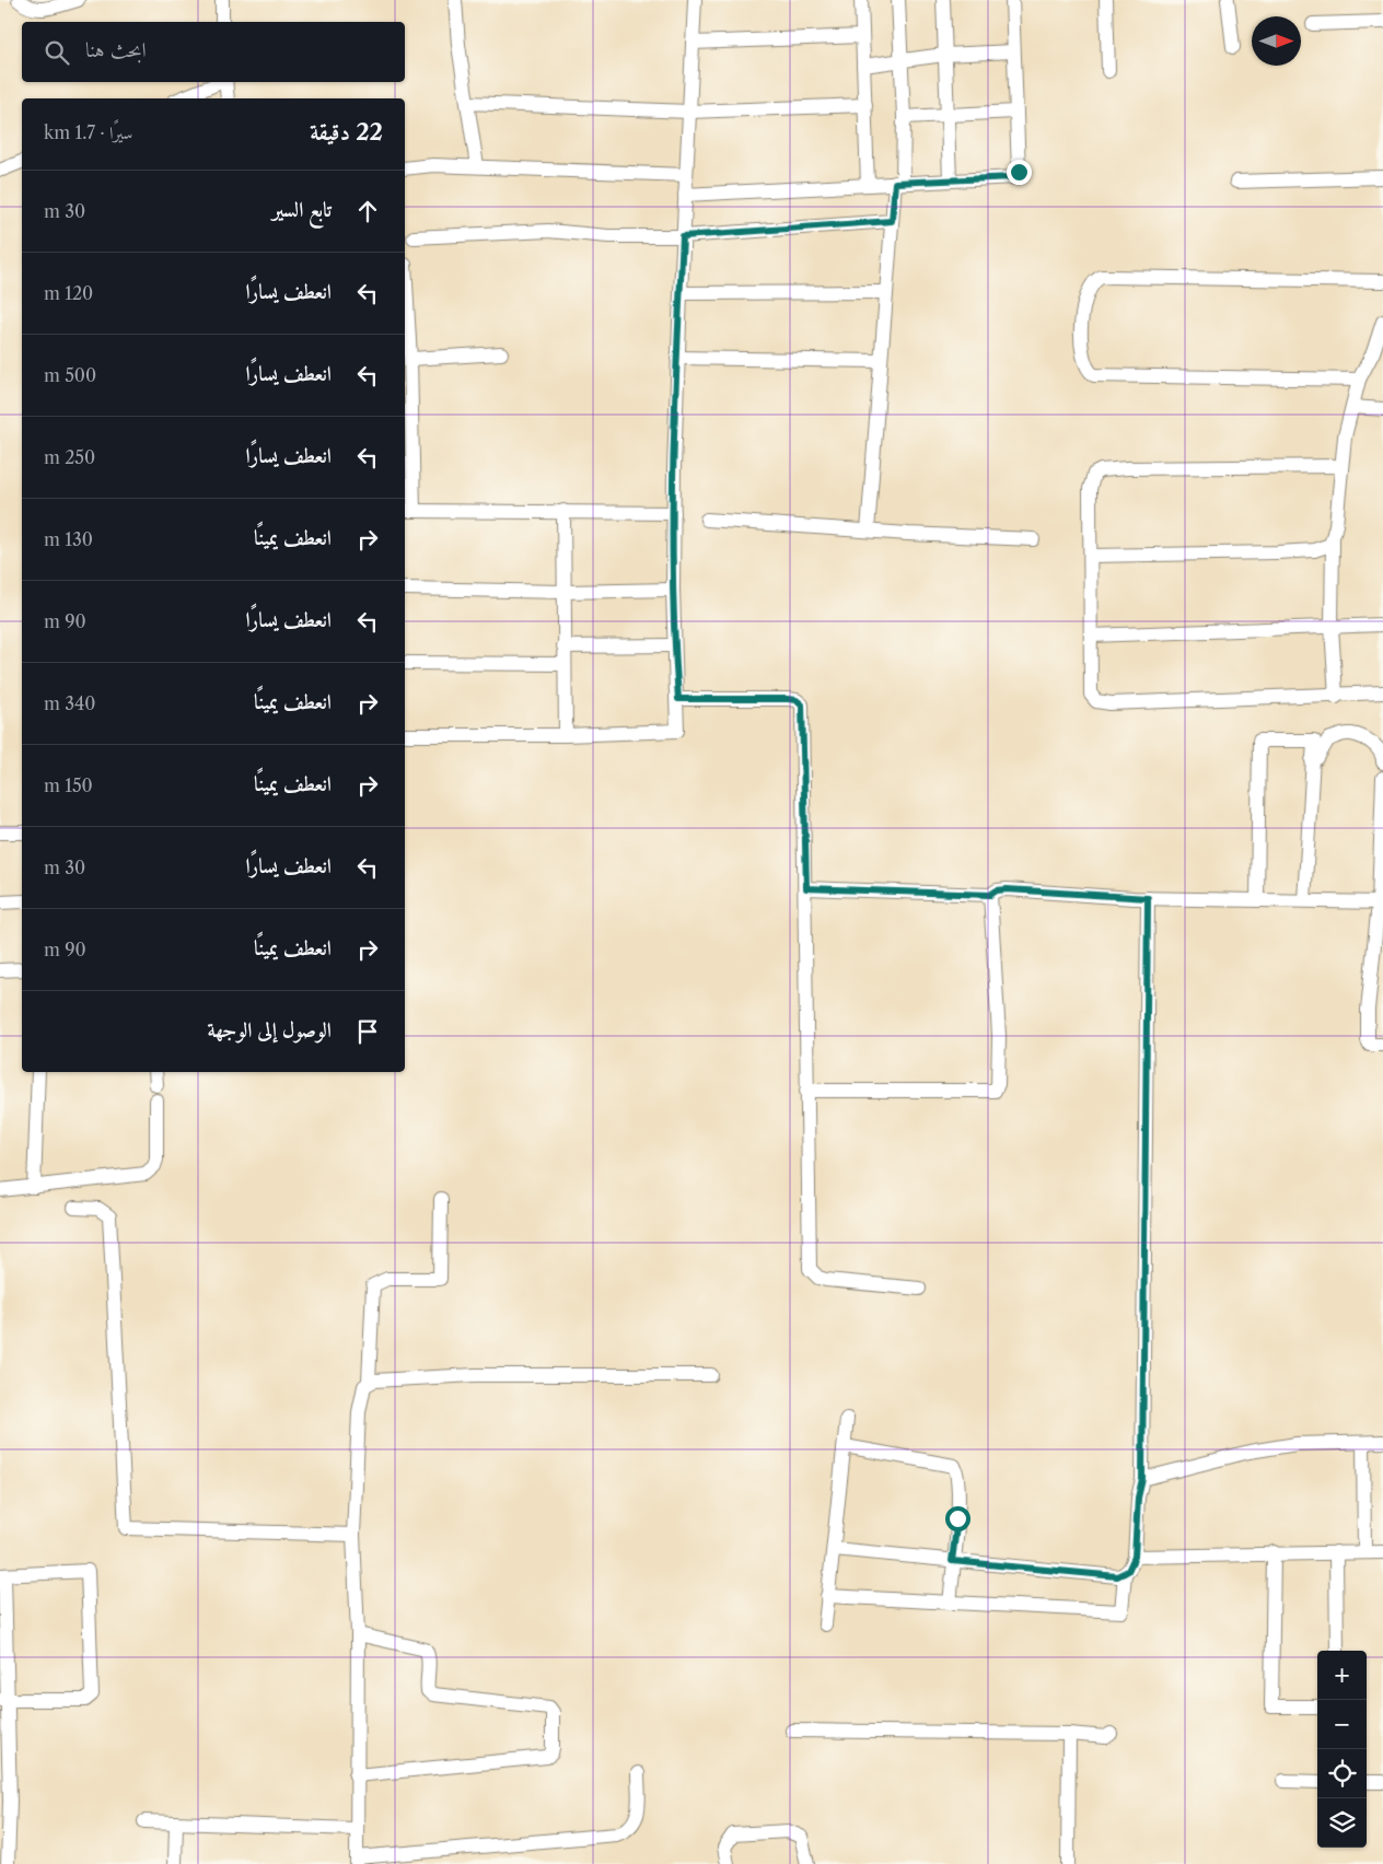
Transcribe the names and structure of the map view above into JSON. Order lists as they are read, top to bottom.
{
  "north": "right",
  "page": {
    "search": "ابحث هنا",
    "heading": ["22 دقيقة", "سيرًا · 1.7 km"],
    "list": [
      ["تابع السير", "30 m"],
      ["انعطف يسارًا", "120 m"],
      ["انعطف يسارًا", "500 m"],
      ["انعطف يسارًا", "250 m"],
      ["انعطف يمينًا", "130 m"],
      ["انعطف يسارًا", "90 m"],
      ["انعطف يمينًا", "340 m"],
      ["انعطف يمينًا", "150 m"],
      ["انعطف يسارًا", "30 m"],
      ["انعطف يمينًا", "90 m"],
      "الوصول إلى الوجهة"
    ],
    "map_buttons": ["+", "−"]
  }
}
